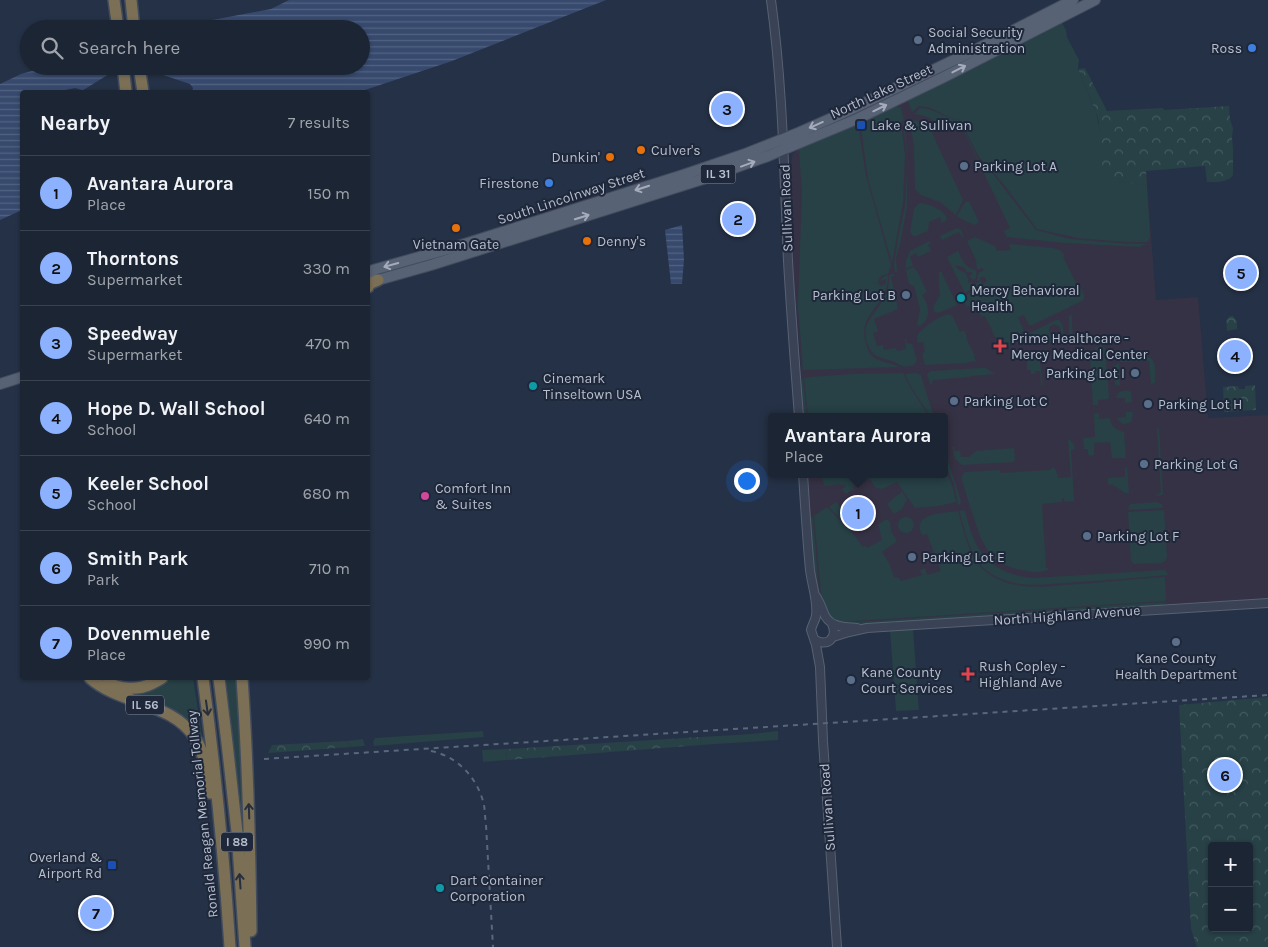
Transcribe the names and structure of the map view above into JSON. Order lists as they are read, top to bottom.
{
  "streets": {
    "highway": ["IL 56", "Ronald Reagan Memorial Tollway", "I 88"],
    "main road": ["North Lake Street", "IL 31", "South Lincolnway Street"],
    "street": ["Sullivan Road", "North Highland Avenue"]
  },
  "crossings": [
    ["North Lake Street", "South Lincolnway Street"],
    ["North Lake Street", "Sullivan Road"],
    ["South Lincolnway Street", "Sullivan Road"],
    ["Sullivan Road", "North Highland Avenue"],
    ["IL 56", "Ronald Reagan Memorial Tollway"]
  ],
  "places": {
    "other": [
      "Social Security Administration",
      "Ross",
      "Culver's",
      "Dunkin'",
      "Parking Lot A",
      "Firestone",
      "Vietnam Gate",
      "Denny's",
      "Parking Lot B",
      "Mercy Behavioral Health",
      "Parking Lot I",
      "Cinemark Tinseltown USA",
      "Parking Lot C",
      "Parking Lot H",
      "Parking Lot G",
      "Comfort Inn & Suites",
      "Parking Lot F",
      "Parking Lot E",
      "Kane County Health Department",
      "Kane County Court Services",
      "Dart Container Corporation"
    ],
    "transit": ["Lake & Sullivan", "Overland & Airport Rd"],
    "health": ["Prime Healthcare - Mercy Medical Center", "Rush Copley - Highland Ave"]
  },
  "page": {
    "search": "Search here",
    "heading": ["Nearby", "7 results"],
    "pins": [
      "3",
      "2",
      "5",
      "4",
      "1",
      "6",
      "7"
    ],
    "list": [
      {
        "mark": "1",
        "name": "Avantara Aurora",
        "note": "Place",
        "value": "150 m"
      },
      {
        "mark": "2",
        "name": "Thorntons",
        "note": "Supermarket",
        "value": "330 m"
      },
      {
        "mark": "3",
        "name": "Speedway",
        "note": "Supermarket",
        "value": "470 m"
      },
      {
        "mark": "4",
        "name": "Hope D. Wall School",
        "note": "School",
        "value": "640 m"
      },
      {
        "mark": "5",
        "name": "Keeler School",
        "note": "School",
        "value": "680 m"
      },
      {
        "mark": "6",
        "name": "Smith Park",
        "note": "Park",
        "value": "710 m"
      },
      {
        "mark": "7",
        "name": "Dovenmuehle",
        "note": "Place",
        "value": "990 m"
      }
    ],
    "popup": ["Avantara Aurora", "Place"],
    "map_buttons": ["+", "−"]
  }
}
